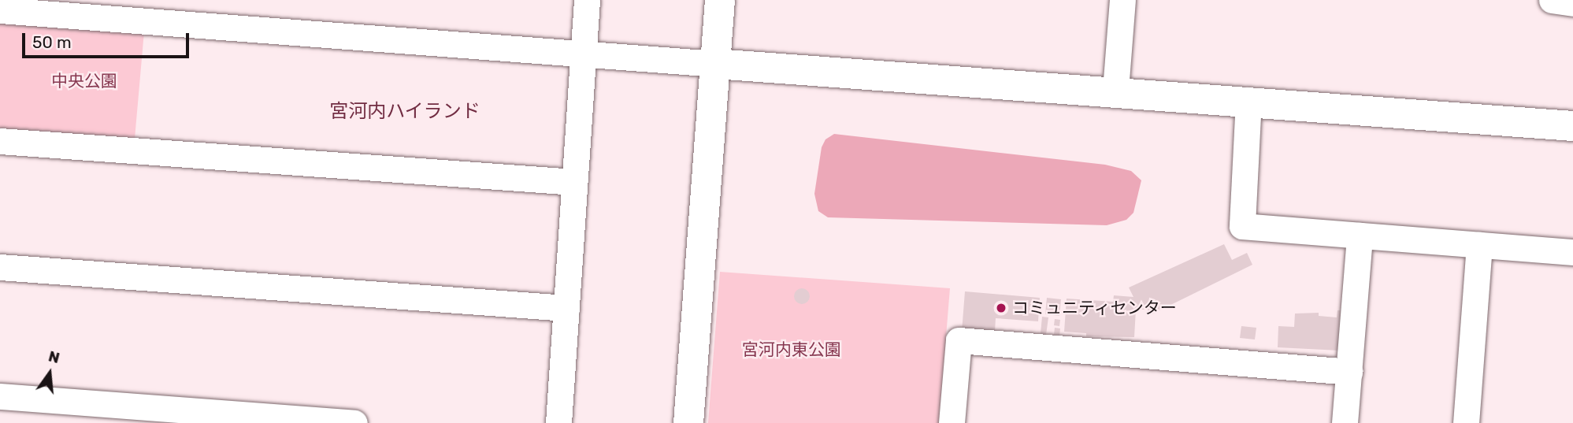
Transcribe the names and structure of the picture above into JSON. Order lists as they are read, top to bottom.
{
  "districts": ["宮河内ハイランド"],
  "parks": ["中央公園", "宮河内東公園"],
  "places": ["コミュニティセンター"],
  "scale_bar": "50 m",
  "north": "top"
}
